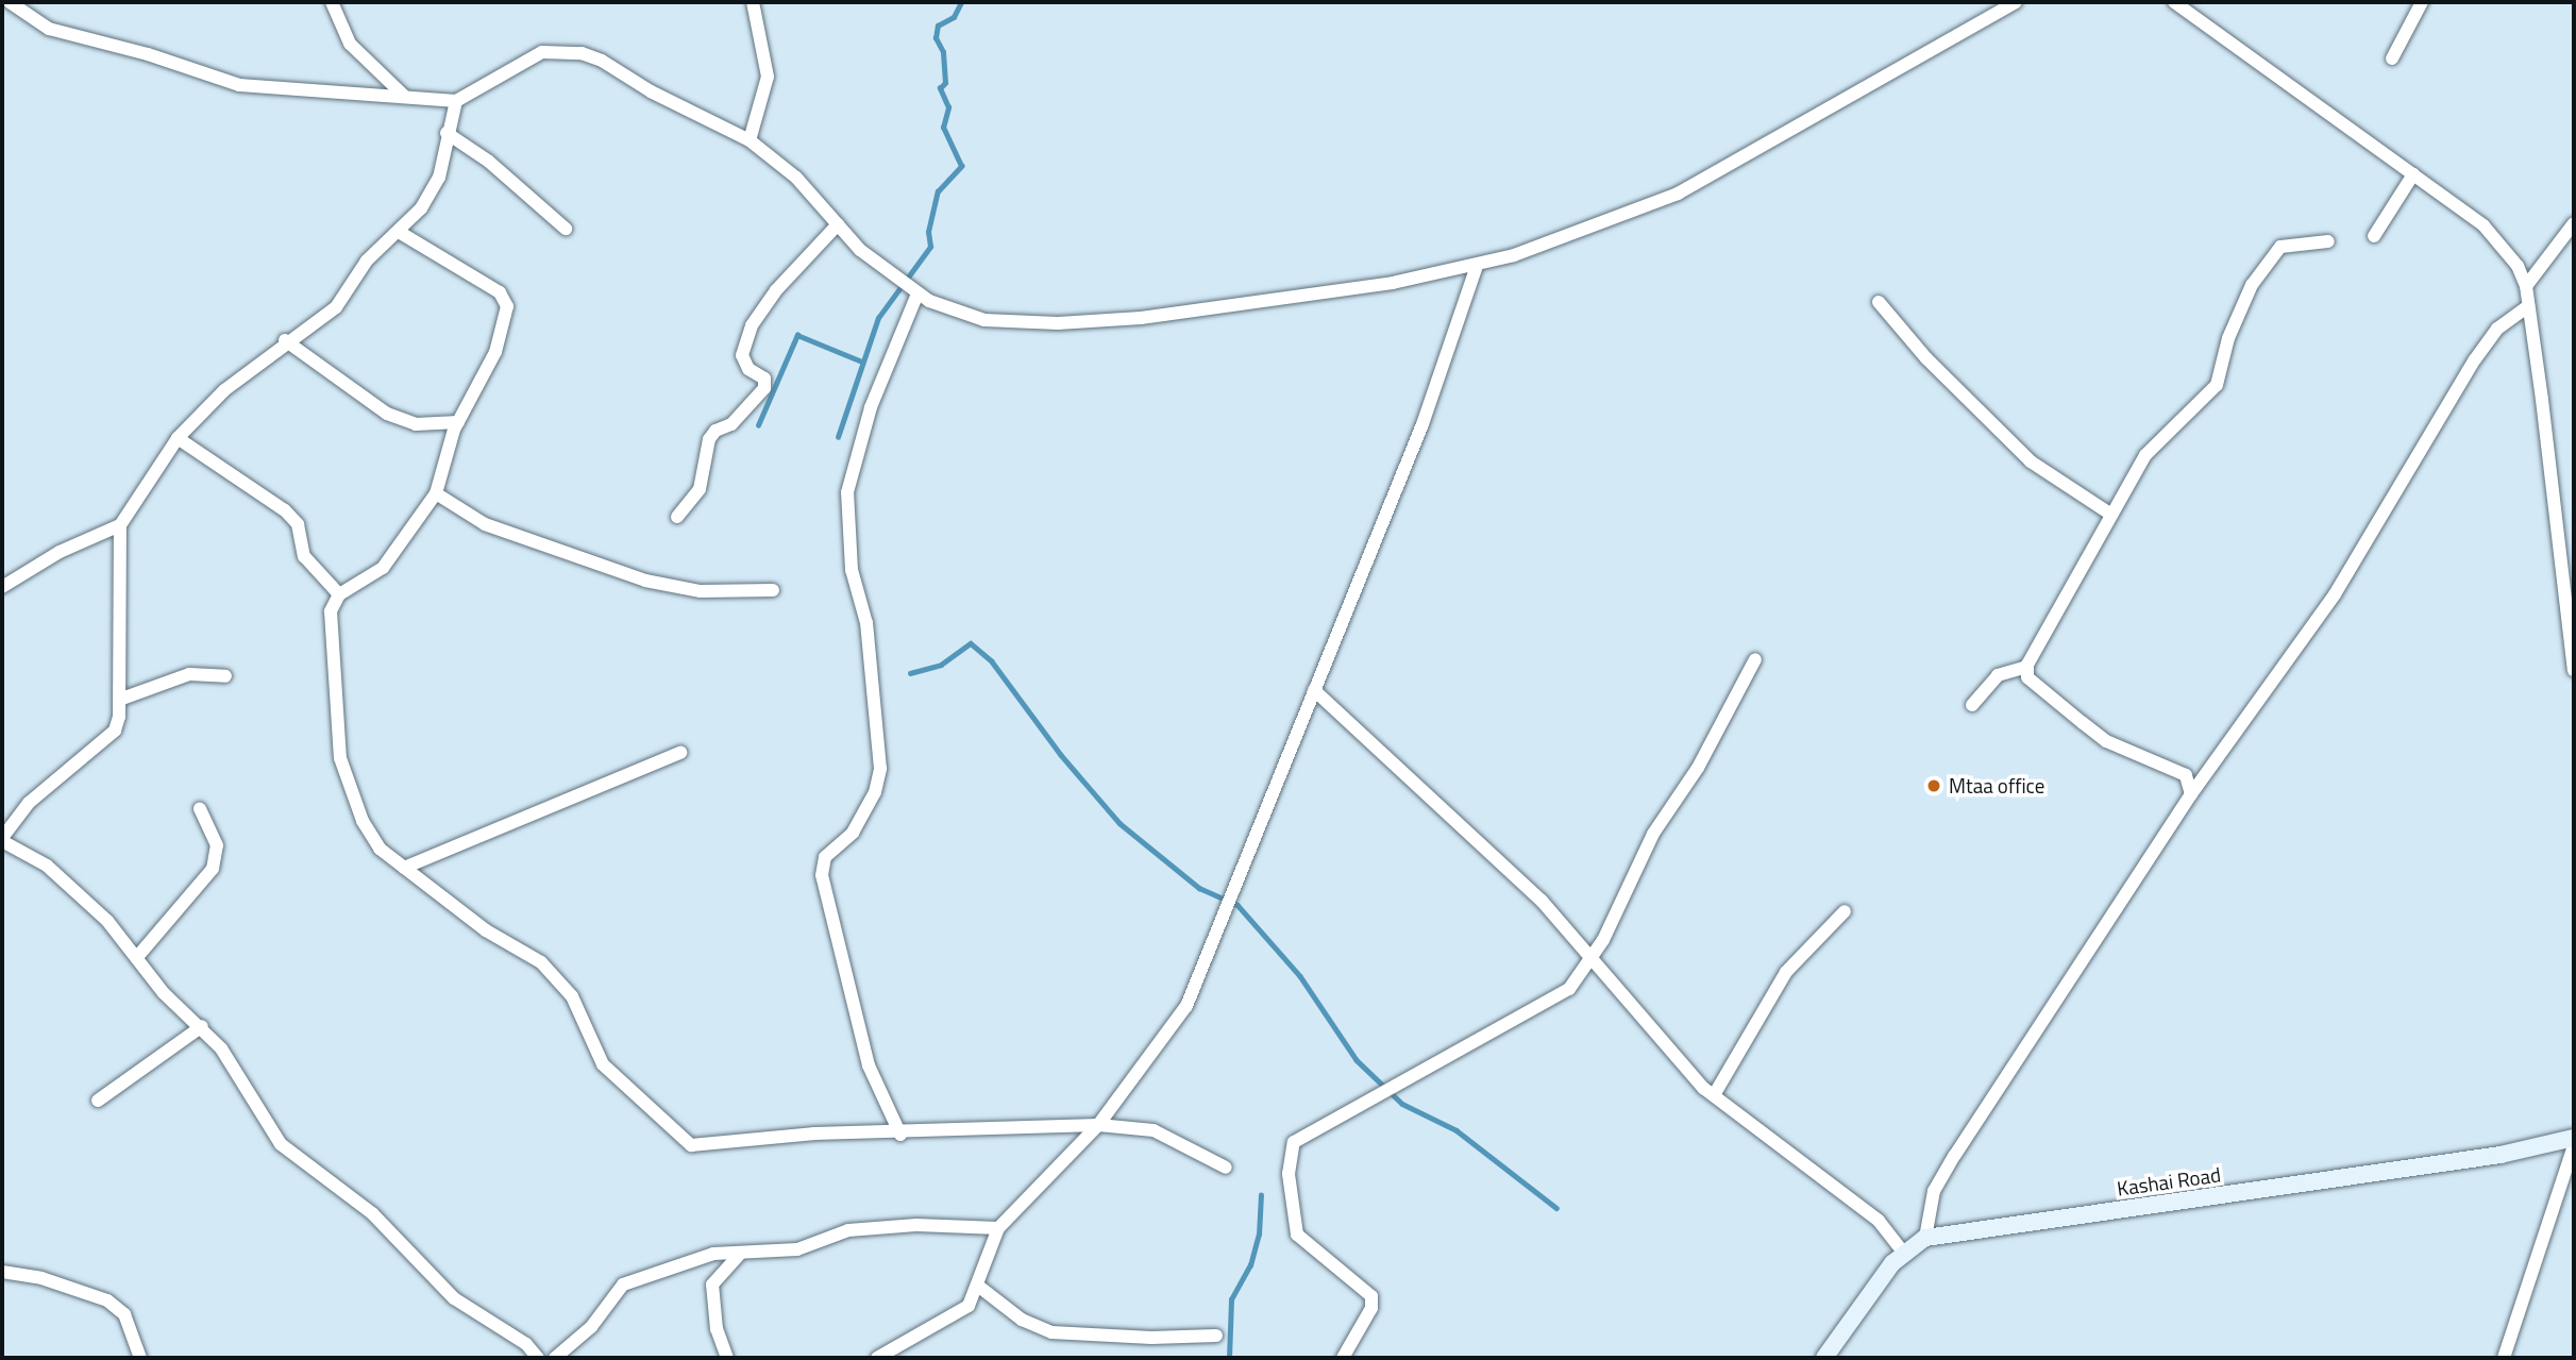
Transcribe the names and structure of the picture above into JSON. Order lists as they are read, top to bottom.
{
  "streets": {
    "street": ["Kashai Road"]
  },
  "places": ["Mtaa office"]
}
